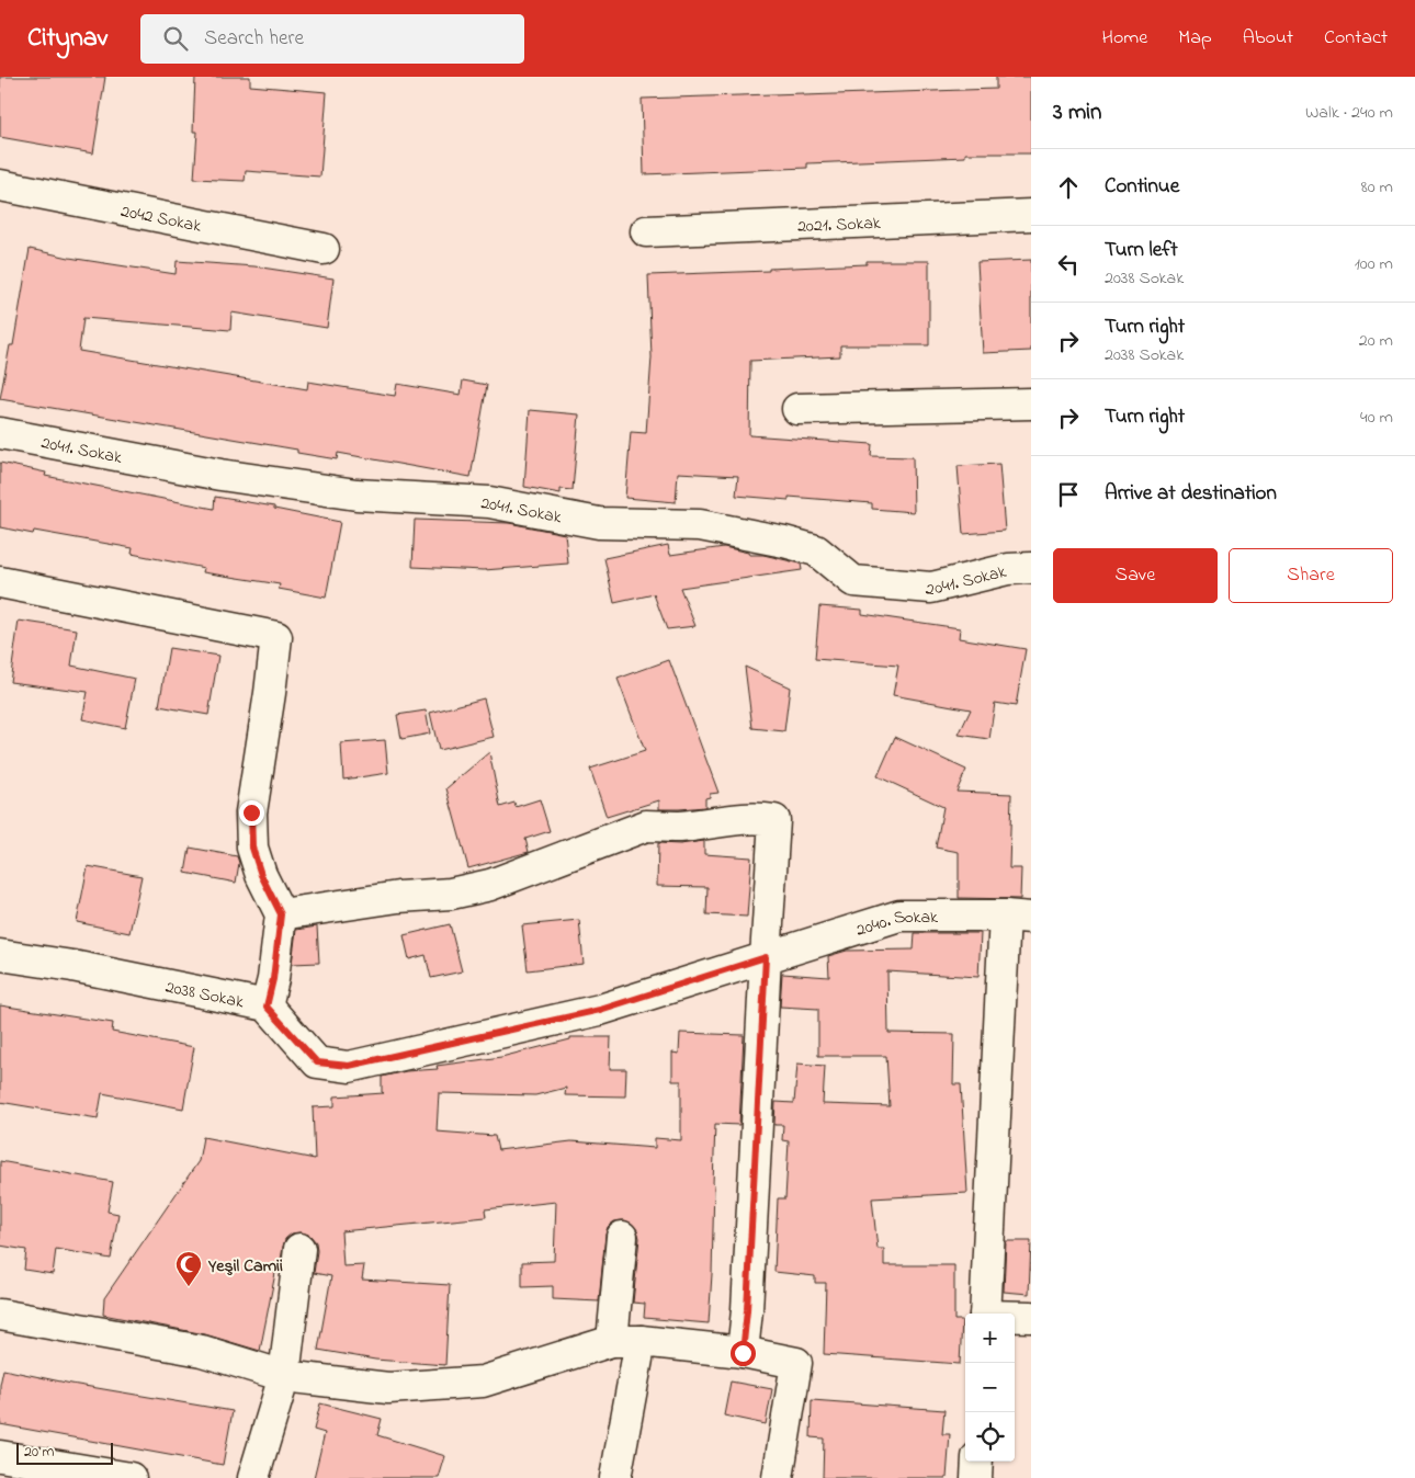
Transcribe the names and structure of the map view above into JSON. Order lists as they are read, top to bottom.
{
  "streets": {
    "street": [
      "2042 Sokak",
      "2021. Sokak",
      "2041. Sokak",
      "2040. Sokak",
      "2038 Sokak"
    ]
  },
  "crossings": [
    ["2040. Sokak", "2038 Sokak"]
  ],
  "places": {
    "mosque": ["Yeşil Camii"]
  },
  "scale_bar": "20 m",
  "page": {
    "header": "Citynav",
    "search": "Search here",
    "nav": [
      "Home",
      "Map",
      "About",
      "Contact"
    ],
    "heading": ["3 min", "Walk · 240 m"],
    "list": [
      ["Continue", "80 m"],
      ["Turn left", "2038 Sokak", "100 m"],
      ["Turn right", "2038 Sokak", "20 m"],
      ["Turn right", "40 m"],
      "Arrive at destination"
    ],
    "buttons": ["Save", "Share"],
    "map_buttons": ["+", "−"],
    "scale": "20 m"
  }
}
